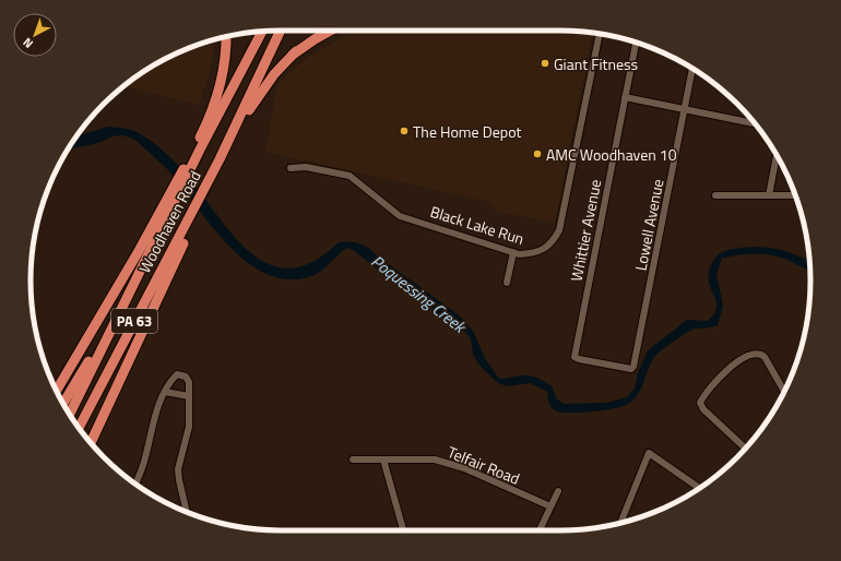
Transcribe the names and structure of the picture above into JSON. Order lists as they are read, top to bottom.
{
  "streets": {
    "highway": ["Woodhaven Road", "PA 63"],
    "street": [
      "Black Lake Run",
      "Lowell Avenue",
      "Whittier Avenue",
      "Telfair Road"
    ]
  },
  "crossings": [
    ["Lowell Avenue", "Whittier Avenue"]
  ],
  "water": ["Poquessing Creek"],
  "places": ["Giant Fitness", "The Home Depot", "AMC Woodhaven 10"],
  "north": "bottom left"
}
